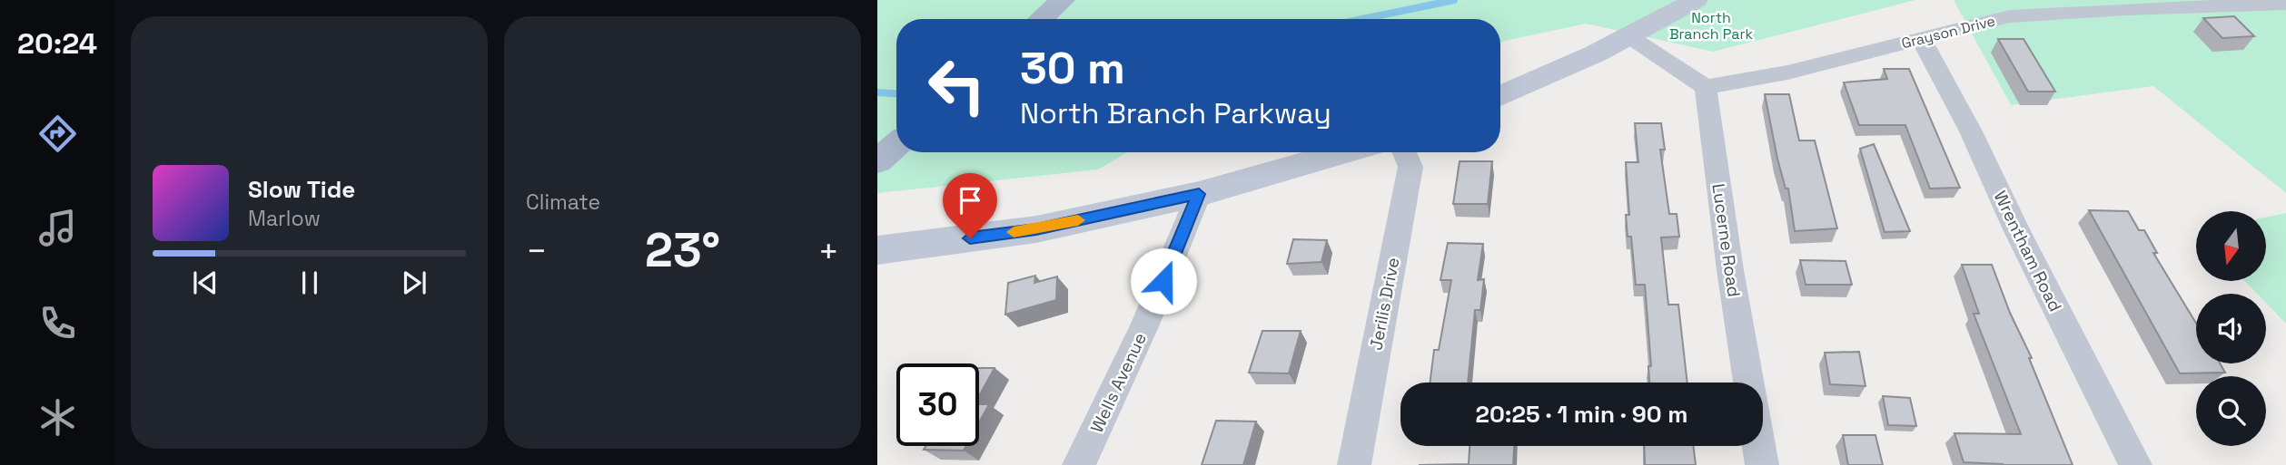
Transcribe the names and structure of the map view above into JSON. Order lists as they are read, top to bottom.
{
  "streets": {
    "street": [
      "Grayson Drive",
      "Lucerne Road",
      "Wrentham Road",
      "Jerilis Drive",
      "Wells Avenue"
    ]
  },
  "crossings": [
    ["Grayson Drive", "Lucerne Road"],
    ["Grayson Drive", "Wrentham Road"]
  ],
  "parks": ["North Branch Park"],
  "north": "bottom",
  "page": {
    "tabs": "20:24",
    "tile": "Climate",
    "turn": ["30 m", "North Branch Parkway"],
    "song": ["Slow Tide", "Marlow"],
    "heat": ["−", "23°", "+"],
    "limit": "30",
    "trip": "20:25 · 1 min · 90 m"
  }
}
